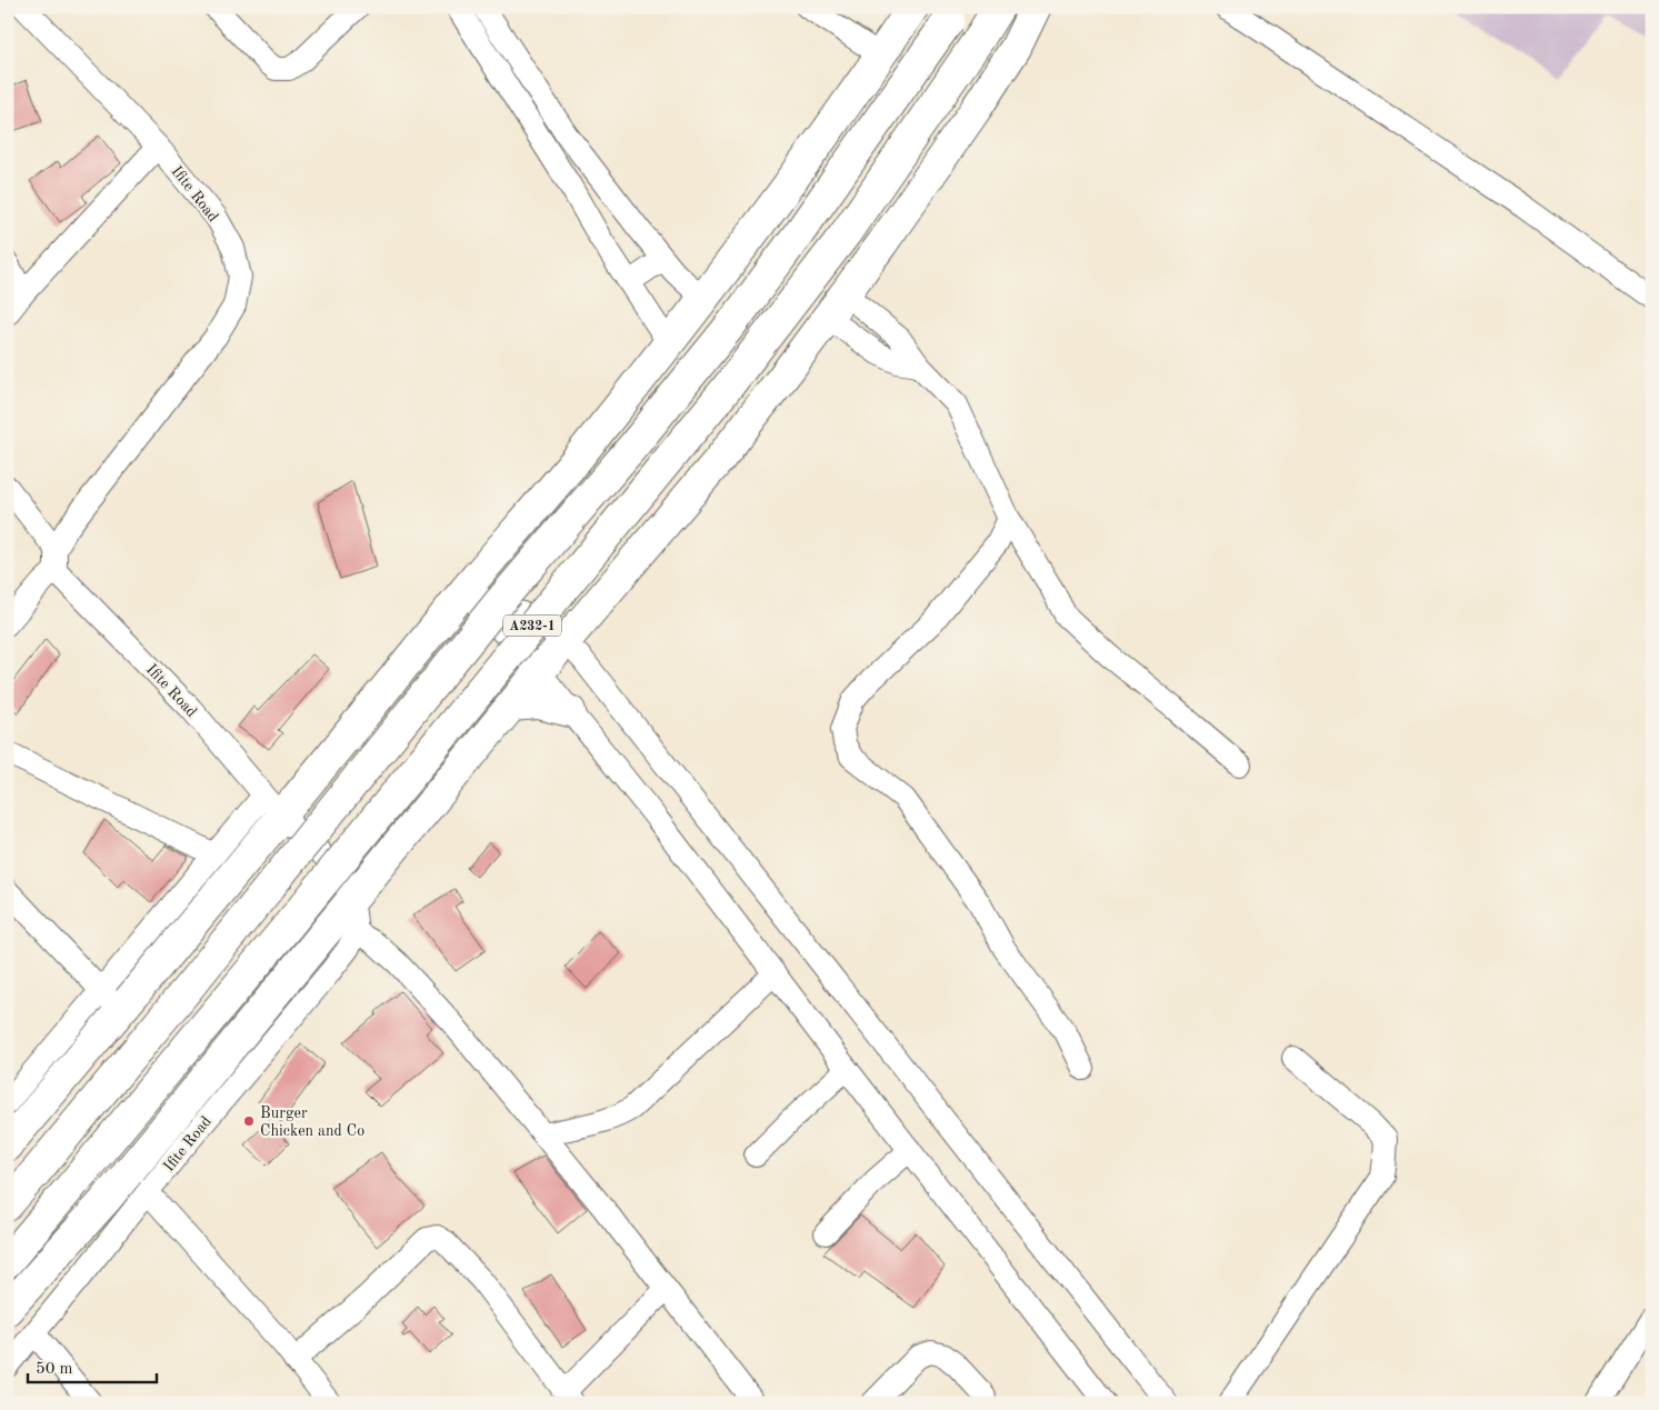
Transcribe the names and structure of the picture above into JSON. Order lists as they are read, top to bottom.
{
  "streets": {
    "highway": ["A232-1"],
    "street": ["Ifite Road"]
  },
  "places": ["Burger Chicken and Co"],
  "scale_bar": "50 m"
}
